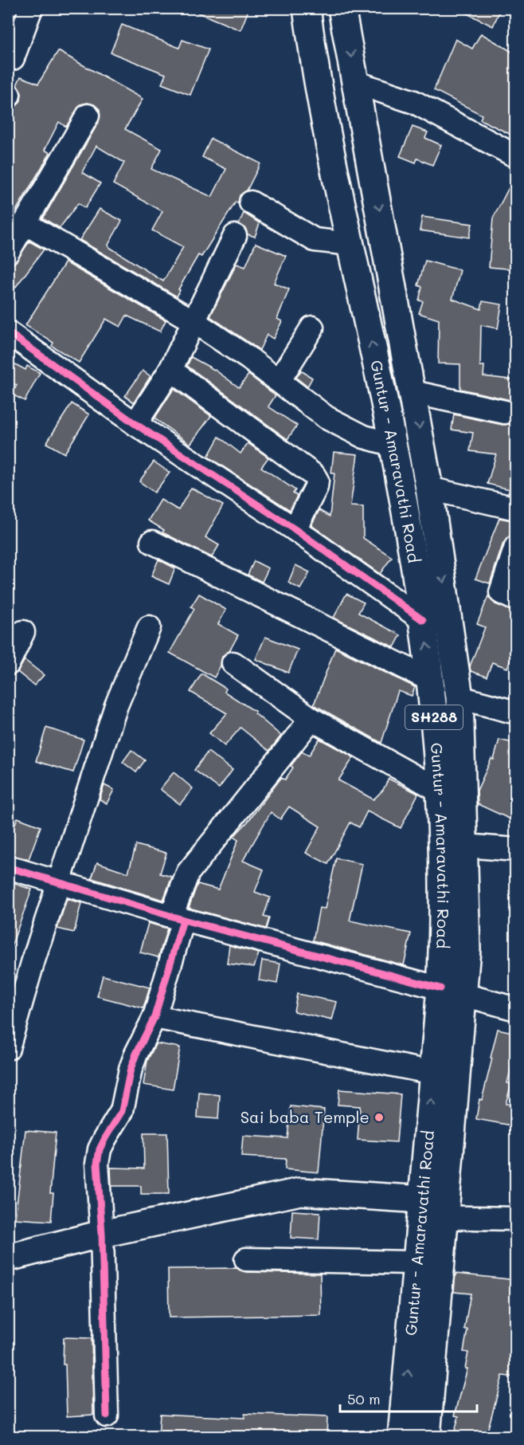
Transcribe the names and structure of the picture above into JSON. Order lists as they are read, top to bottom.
{
  "streets": {
    "main road": ["Guntur - Amaravathi Road", "SH288"]
  },
  "places": ["Sai baba Temple"],
  "scale_bar": "50 m"
}
